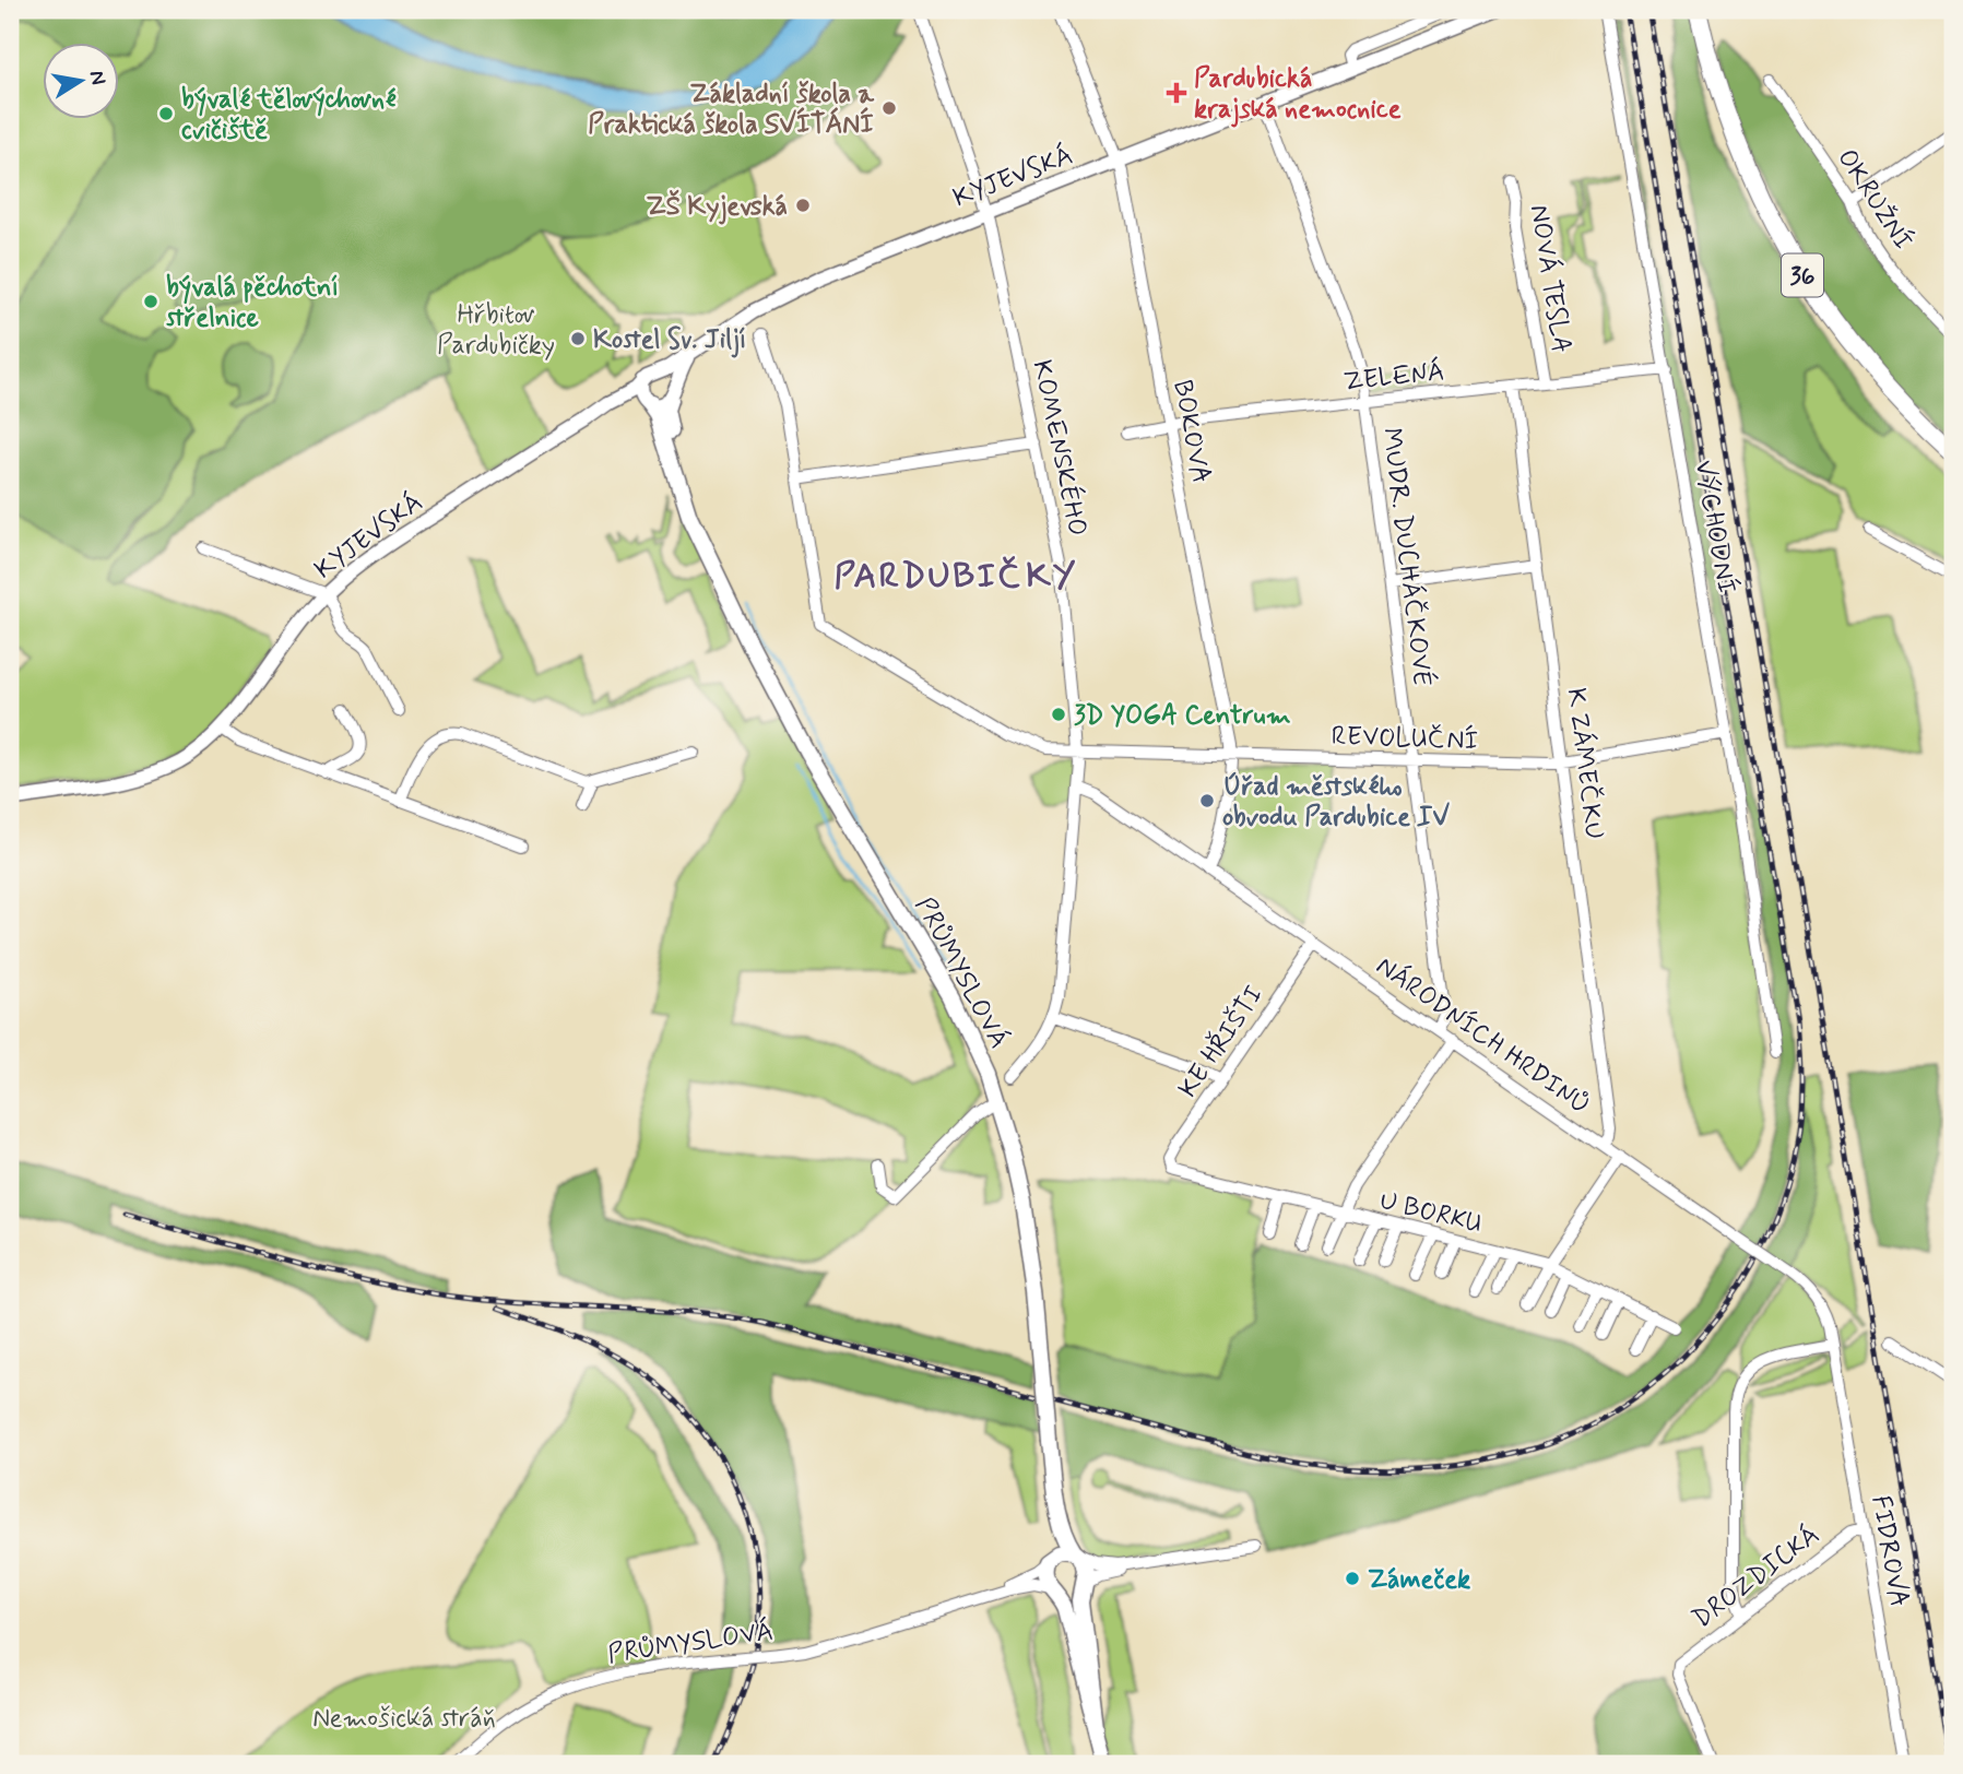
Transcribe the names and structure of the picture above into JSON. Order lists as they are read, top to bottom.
{
  "streets": {
    "main road": ["36", "PRŮMYSLOVÁ"],
    "street": [
      "KYJEVSKÁ",
      "OKRUŽNÍ",
      "NOVÁ TESLA",
      "ZELENÁ",
      "BOKOVA",
      "KOMENSKÉHO",
      "VÝCHODNÍ",
      "MUDR. DUCHÁČKOVÉ",
      "REVOLUČNÍ",
      "K ZÁMEČKU",
      "NÁRODNÍCH HRDINŮ",
      "KE HŘIŠTI",
      "U BORKU",
      "FIDROVA",
      "DROZDICKÁ"
    ]
  },
  "crossings": [
    ["KYJEVSKÁ", "BOKOVA"],
    ["KYJEVSKÁ", "KOMENSKÉHO"],
    ["KYJEVSKÁ", "MUDR. DUCHÁČKOVÉ"],
    ["KYJEVSKÁ", "PRŮMYSLOVÁ"],
    ["NOVÁ TESLA", "ZELENÁ"],
    ["ZELENÁ", "BOKOVA"],
    ["ZELENÁ", "VÝCHODNÍ"],
    ["ZELENÁ", "MUDR. DUCHÁČKOVÉ"],
    ["ZELENÁ", "K ZÁMEČKU"],
    ["BOKOVA", "REVOLUČNÍ"],
    ["BOKOVA", "NÁRODNÍCH HRDINŮ"],
    ["KOMENSKÉHO", "REVOLUČNÍ"],
    ["KOMENSKÉHO", "NÁRODNÍCH HRDINŮ"],
    ["VÝCHODNÍ", "REVOLUČNÍ"],
    ["MUDR. DUCHÁČKOVÉ", "REVOLUČNÍ"],
    ["MUDR. DUCHÁČKOVÉ", "NÁRODNÍCH HRDINŮ"],
    ["REVOLUČNÍ", "K ZÁMEČKU"],
    ["K ZÁMEČKU", "NÁRODNÍCH HRDINŮ"],
    ["NÁRODNÍCH HRDINŮ", "KE HŘIŠTI"],
    ["NÁRODNÍCH HRDINŮ", "FIDROVA"],
    ["KE HŘIŠTI", "U BORKU"],
    ["FIDROVA", "DROZDICKÁ"]
  ],
  "districts": ["PARDUBIČKY"],
  "parks": ["Hřbitov Pardubičky", "Nemošická stráň"],
  "places": {
    "health": ["Pardubická krajská nemocnice"],
    "other": [
      "Základní škola a Praktická škola SVÍTÁNÍ",
      "bývalé tělovýchovné cvičiště",
      "ZŠ Kyjevská",
      "bývalá pěchotní střelnice",
      "Kostel Sv. Jiljí",
      "3D YOGA Centrum",
      "Úřad městského obvodu Pardubice IV",
      "Zámeček"
    ]
  },
  "north": "right"
}
